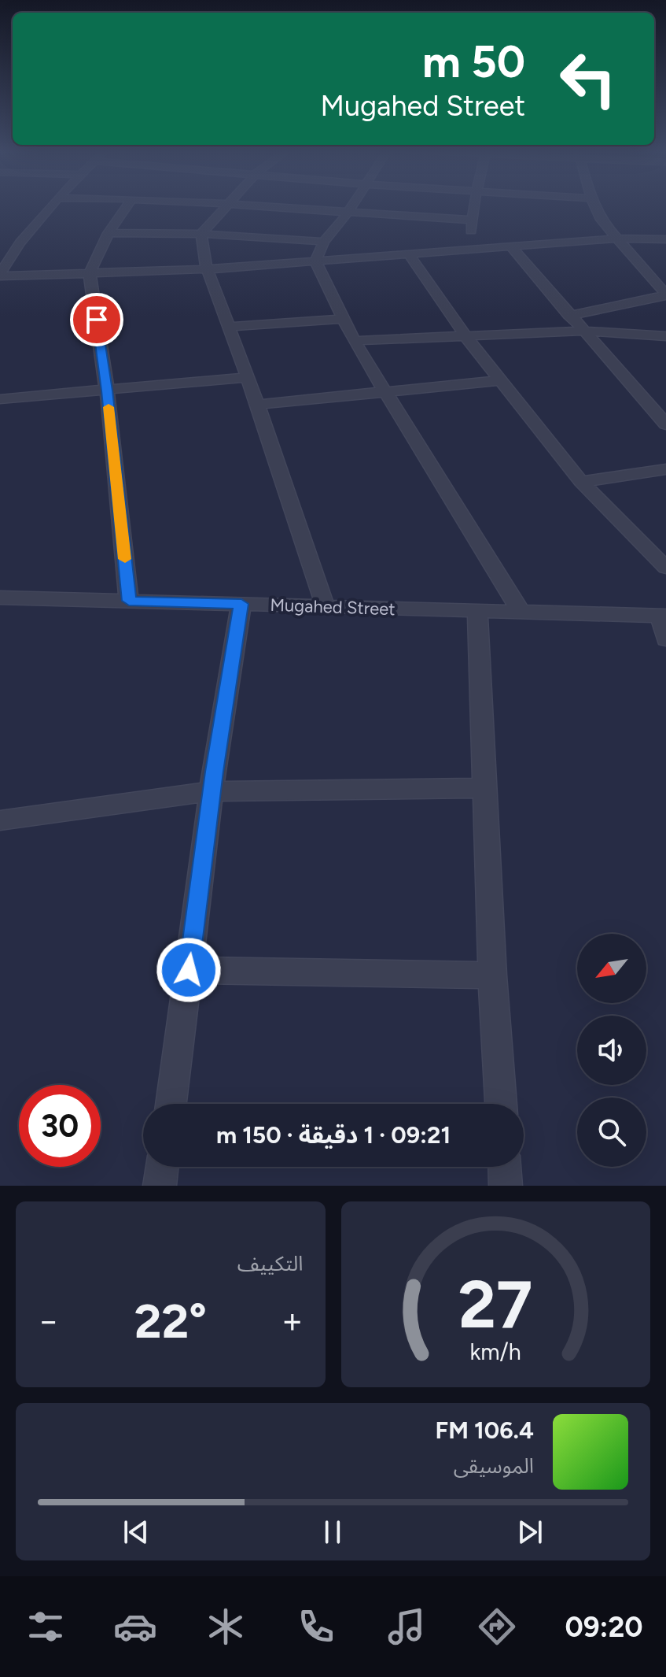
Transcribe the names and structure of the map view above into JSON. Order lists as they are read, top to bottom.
{
  "streets": {
    "street": ["Mugahed Street"]
  },
  "north": "bottom left",
  "page": {
    "turn": ["50 m", "Mugahed Street"],
    "limit": "30",
    "trip": "09:21 · 1 دقيقة · 150 m",
    "tile": "التكييف",
    "heat": ["−", "22°", "+"],
    "song": ["106.4 FM", "الموسيقى"],
    "tabs": "09:20",
    "gauge": ["27", "km/h"]
  }
}
